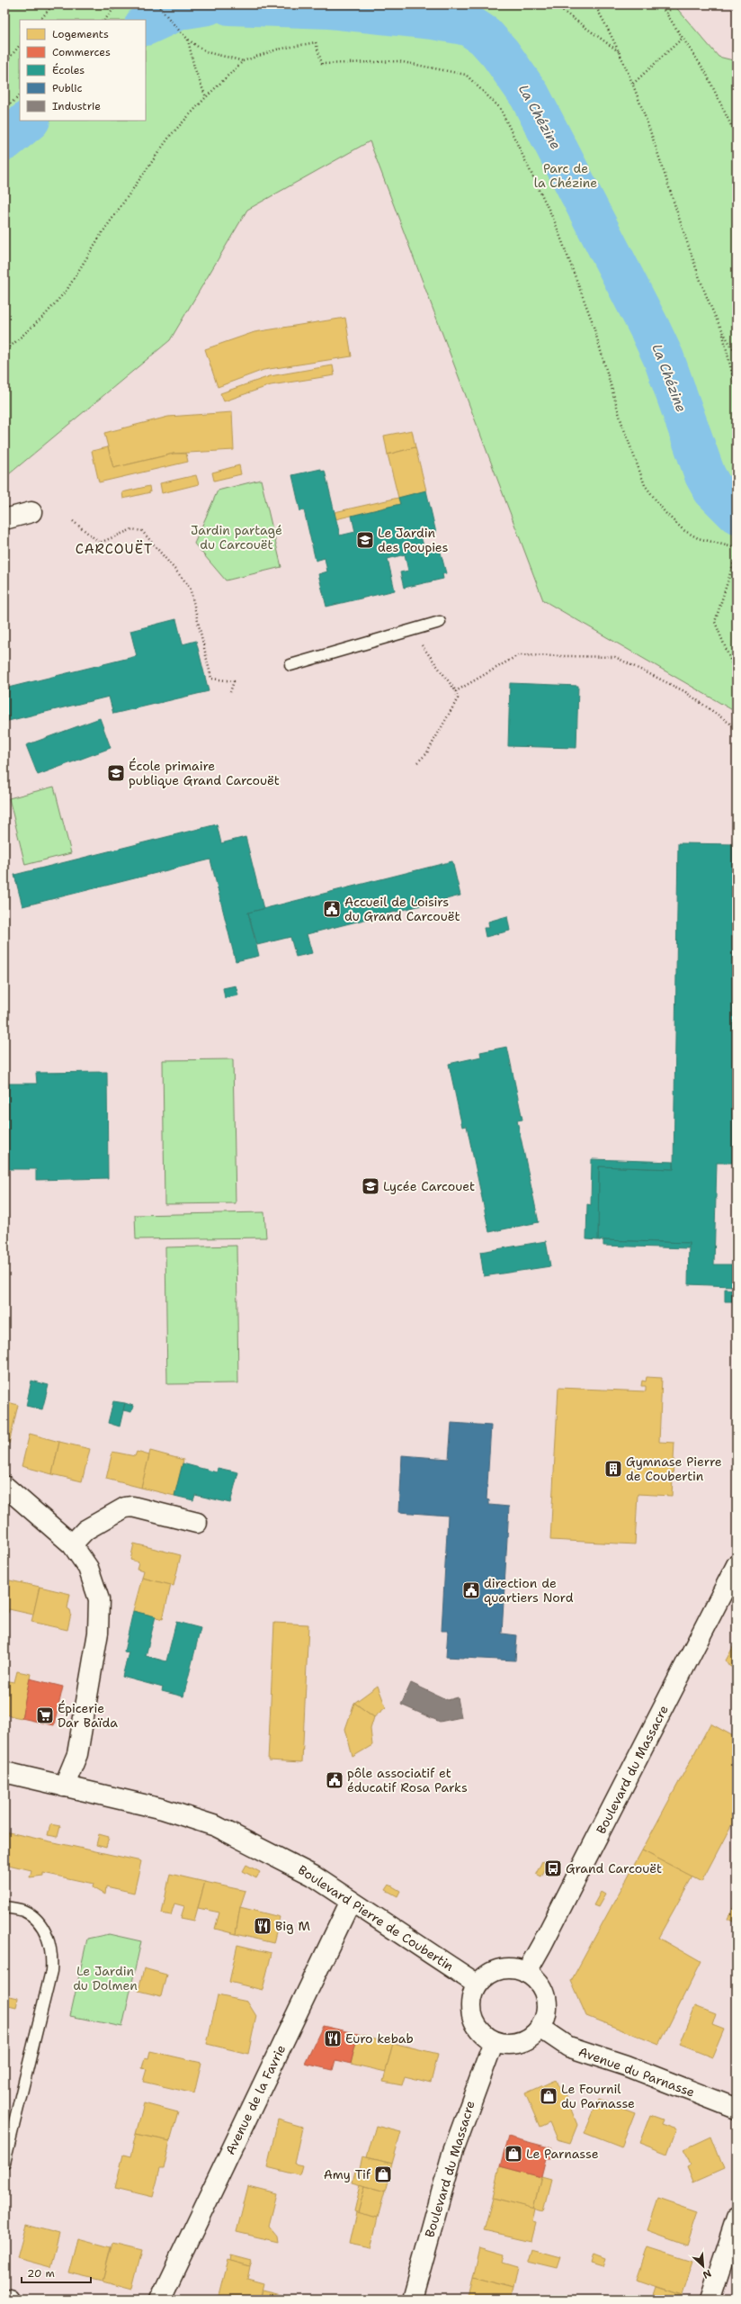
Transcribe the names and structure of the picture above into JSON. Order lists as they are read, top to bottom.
{
  "streets": {
    "street": [
      "Boulevard du Massacre",
      "Boulevard Pierre de Coubertin",
      "Avenue du Parnasse",
      "Avenue de la Favrie"
    ]
  },
  "crossings": [
    ["Boulevard du Massacre", "Boulevard Pierre de Coubertin"],
    ["Boulevard du Massacre", "Avenue du Parnasse"],
    ["Boulevard Pierre de Coubertin", "Avenue du Parnasse"],
    ["Boulevard Pierre de Coubertin", "Avenue de la Favrie"]
  ],
  "districts": ["CARCOUËT"],
  "water": ["La Chézine"],
  "parks": ["Parc de la Chézine", "Jardin partagé du Carcouët", "Le Jardin du Dolmen"],
  "places": {
    "school or university": ["Le Jardin des Poupies", "École primaire publique Grand Carcouët", "Lycée Carcouet"],
    "public building": ["Accueil de Loisirs du Grand Carcouët", "direction de quartiers Nord", "pôle associatif et éducatif Rosa Parks"],
    "building": ["Gymnase Pierre de Coubertin"],
    "supermarket": ["Épicerie Dar Baïda"],
    "bus stop": ["Grand Carcouët"],
    "restaurant": ["Big M", "Euro kebab"],
    "shop": ["Le Fournil du Parnasse", "Le Parnasse", "Amy Tif"]
  },
  "legend": [
    "Logements",
    "Commerces",
    "Écoles",
    "Public",
    "Industrie"
  ],
  "scale_bar": "20 m",
  "north": "bottom right"
}
